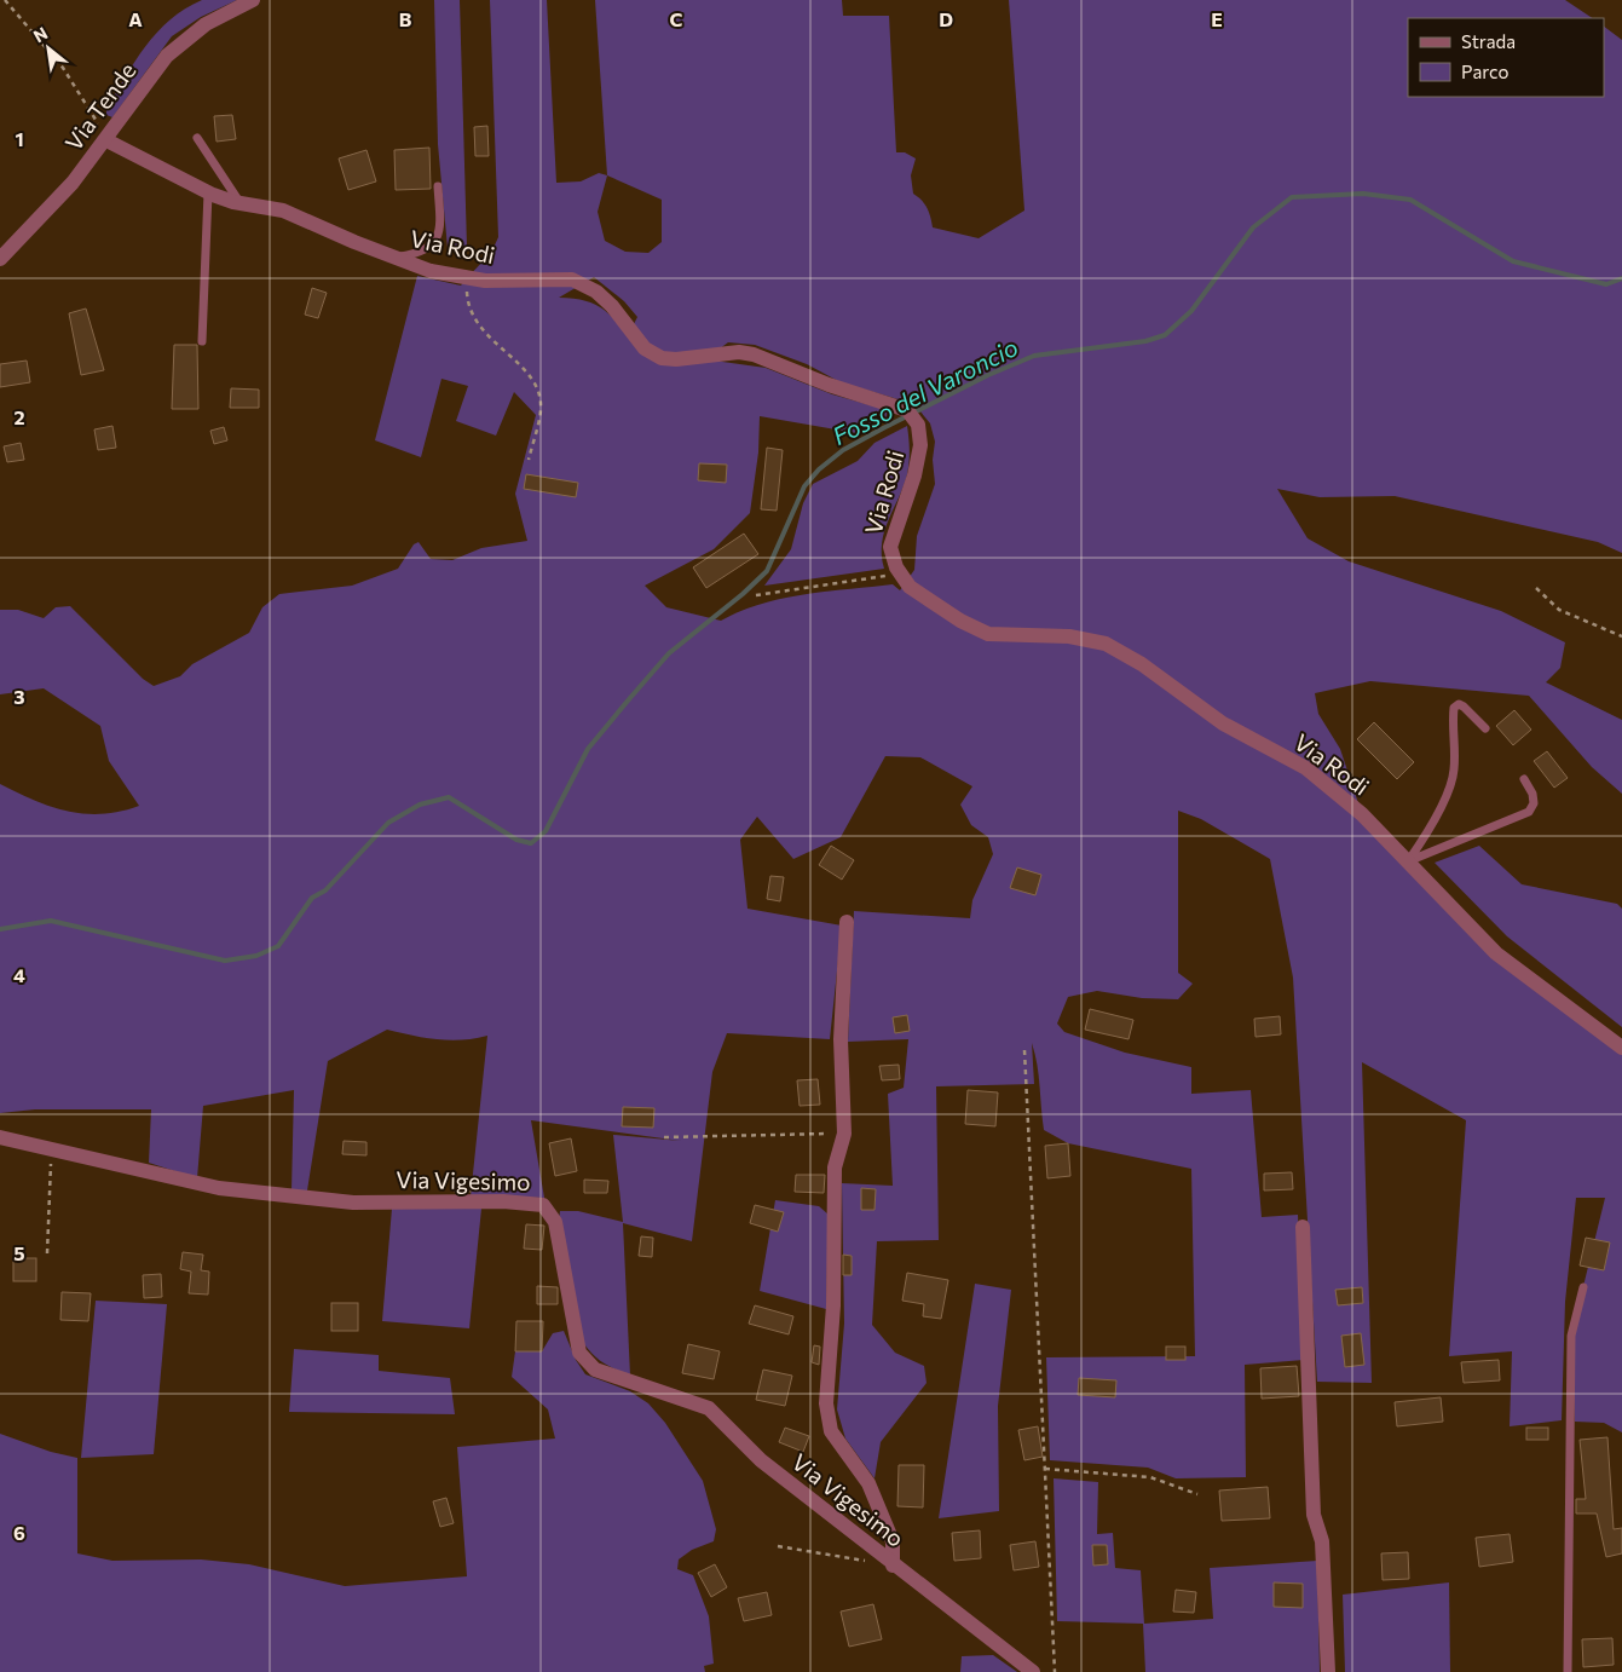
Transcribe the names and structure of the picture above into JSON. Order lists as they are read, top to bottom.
{
  "streets": {
    "street": ["Via Tende", "Via Rodi", "Via Vigesimo"]
  },
  "crossings": [
    ["Via Tende", "Via Rodi"]
  ],
  "water": ["Fosso del Varoncio"],
  "legend": ["Strada", "Parco"],
  "north": "top left",
  "grid": {
    "columns": [
      "A",
      "B",
      "C",
      "D",
      "E"
    ],
    "rows": [
      "1",
      "2",
      "3",
      "4",
      "5",
      "6"
    ]
  }
}
